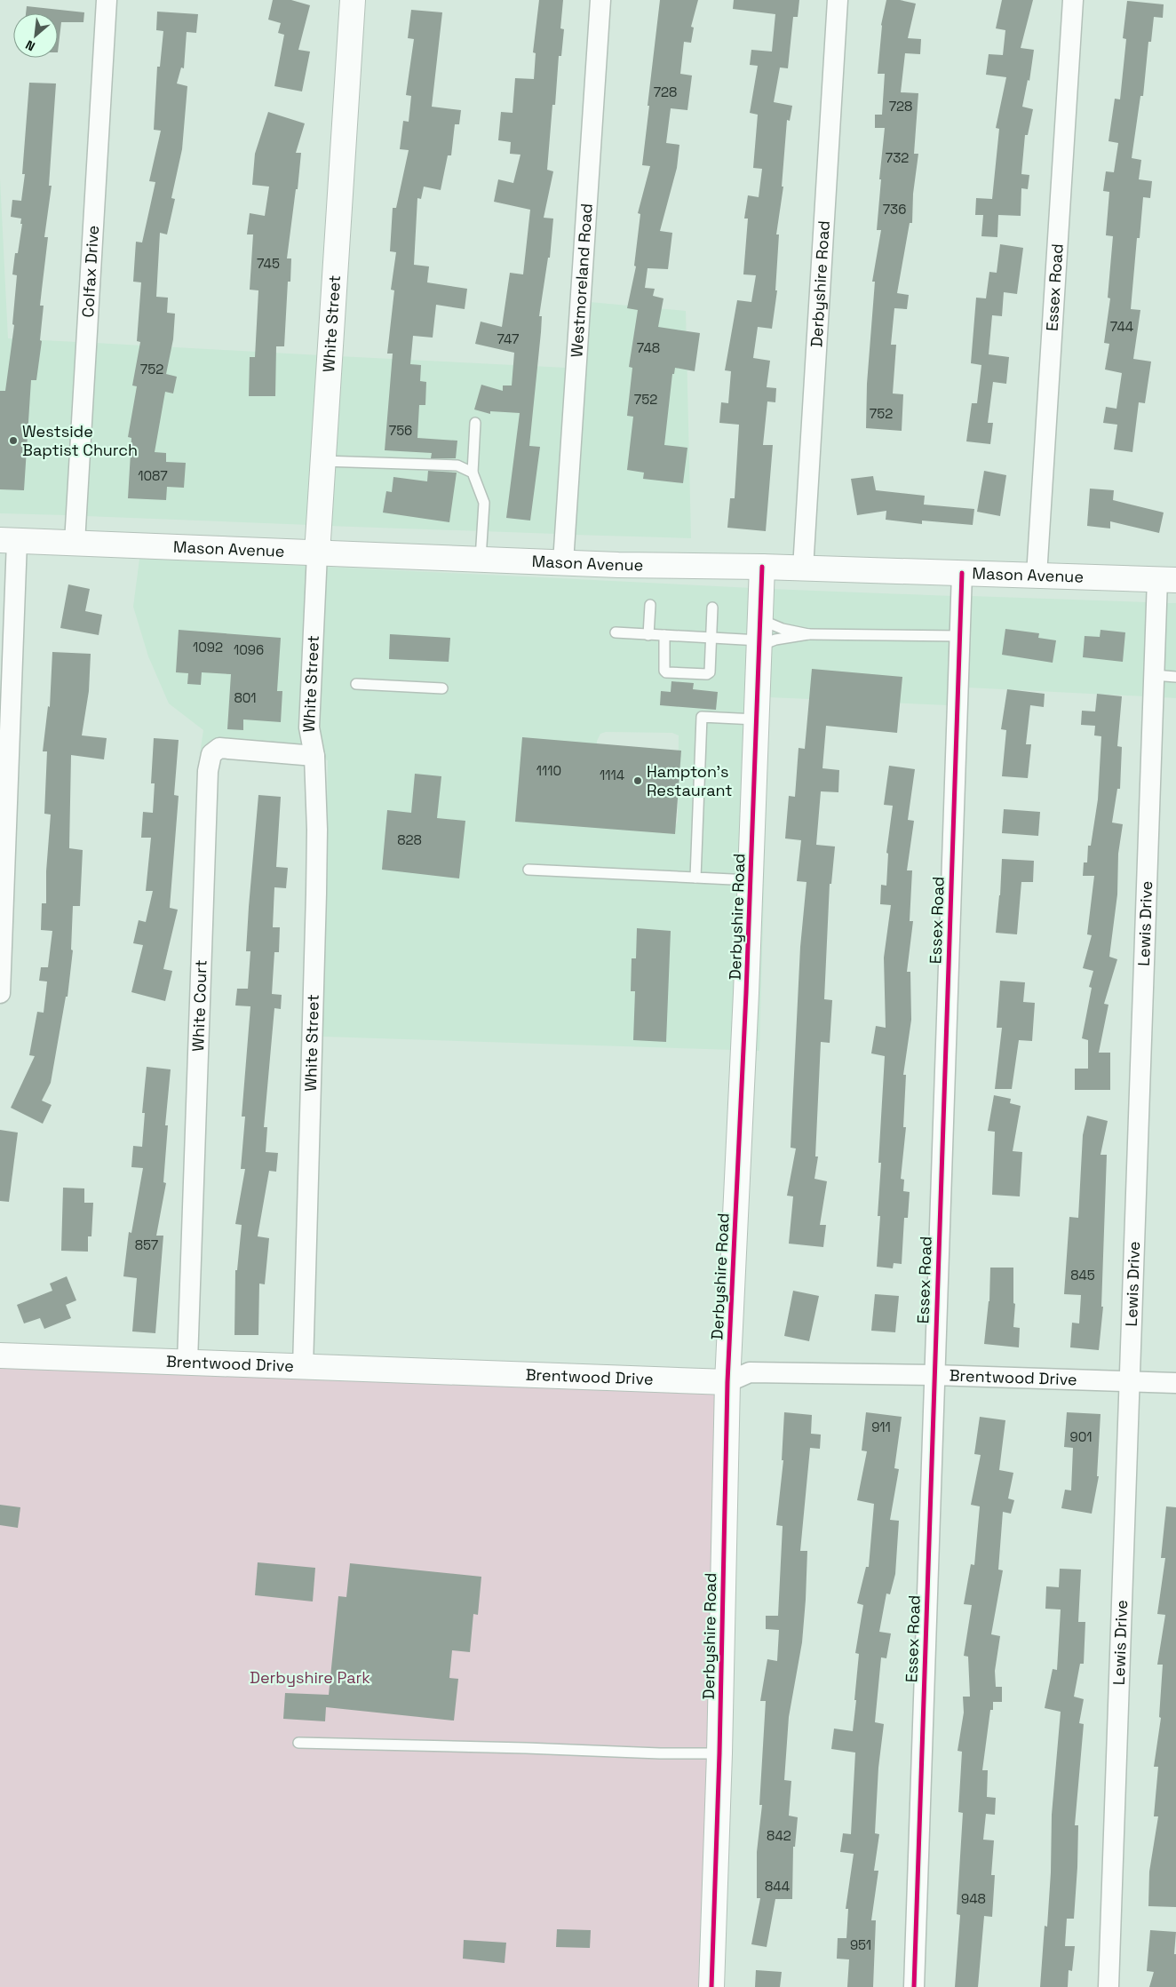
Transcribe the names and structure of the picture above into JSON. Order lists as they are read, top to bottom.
{
  "streets": {
    "street": [
      "Colfax Drive",
      "Westmoreland Road",
      "Derbyshire Road",
      "Essex Road",
      "White Street",
      "Mason Avenue",
      "Lewis Drive",
      "White Court",
      "Brentwood Drive"
    ]
  },
  "crossings": [
    ["Colfax Drive", "Mason Avenue"],
    ["Westmoreland Road", "Mason Avenue"],
    ["Derbyshire Road", "Mason Avenue"],
    ["Derbyshire Road", "Brentwood Drive"],
    ["Essex Road", "Mason Avenue"],
    ["Essex Road", "Brentwood Drive"],
    ["White Street", "Mason Avenue"],
    ["White Street", "White Court"],
    ["White Street", "Brentwood Drive"],
    ["Mason Avenue", "Lewis Drive"],
    ["Lewis Drive", "Brentwood Drive"],
    ["White Court", "Brentwood Drive"]
  ],
  "parks": ["Derbyshire Park"],
  "places": ["Westside Baptist Church", "Hampton's Restaurant"],
  "house_numbers": [
    "728",
    "728",
    "732",
    "736",
    "745",
    "744",
    "747",
    "748",
    "752",
    "752",
    "752",
    "756",
    "1087",
    "1092",
    "1096",
    "801",
    "1110",
    "1114",
    "828",
    "857",
    "845",
    "911",
    "901",
    "842",
    "844",
    "948",
    "951"
  ],
  "north": "bottom left"
}
